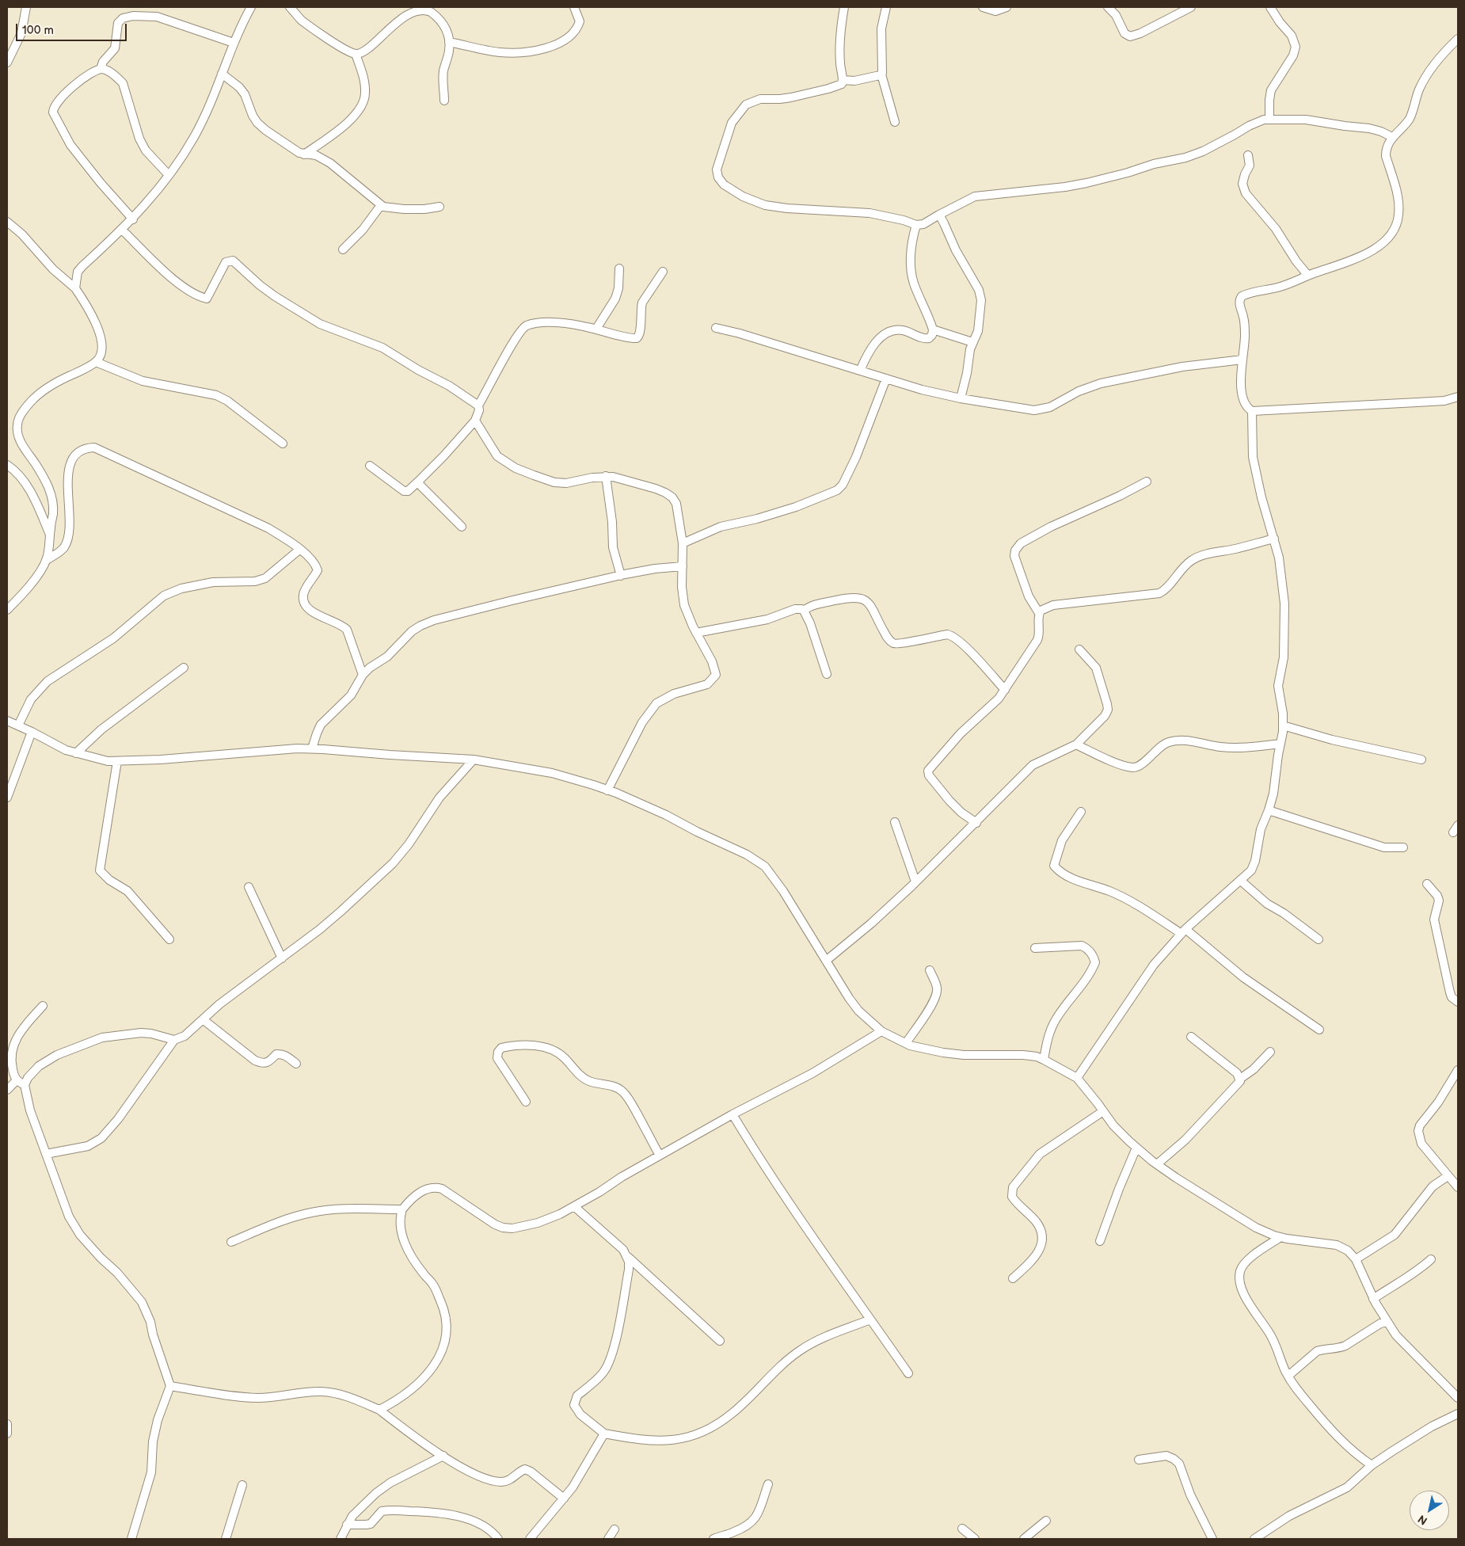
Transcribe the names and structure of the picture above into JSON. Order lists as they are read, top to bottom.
{
  "scale_bar": "100 m",
  "north": "bottom left"
}
